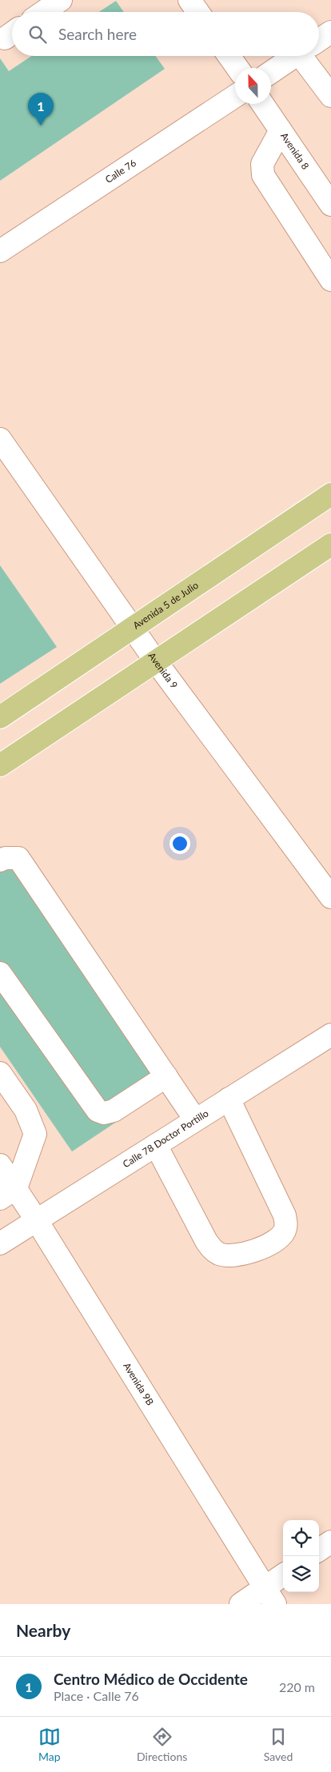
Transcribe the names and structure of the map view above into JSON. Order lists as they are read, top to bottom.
{
  "streets": {
    "main road": ["Avenida 5 de Julio"],
    "street": [
      "Avenida 8",
      "Calle 76",
      "Avenida 9",
      "Calle 78 Doctor Portillo",
      "Avenida 9B"
    ]
  },
  "crossings": [
    ["Avenida 5 de Julio", "Avenida 9"],
    ["Calle 78 Doctor Portillo", "Avenida 9B"]
  ],
  "north": "top",
  "page": {
    "search": "Search here",
    "pins": "1",
    "heading": "Nearby",
    "list": [
      {
        "mark": "1",
        "name": "Centro Médico de Occidente",
        "note": "Place · Calle 76",
        "value": "220 m"
      }
    ],
    "nav": ["Map", "Directions", "Saved"]
  }
}
